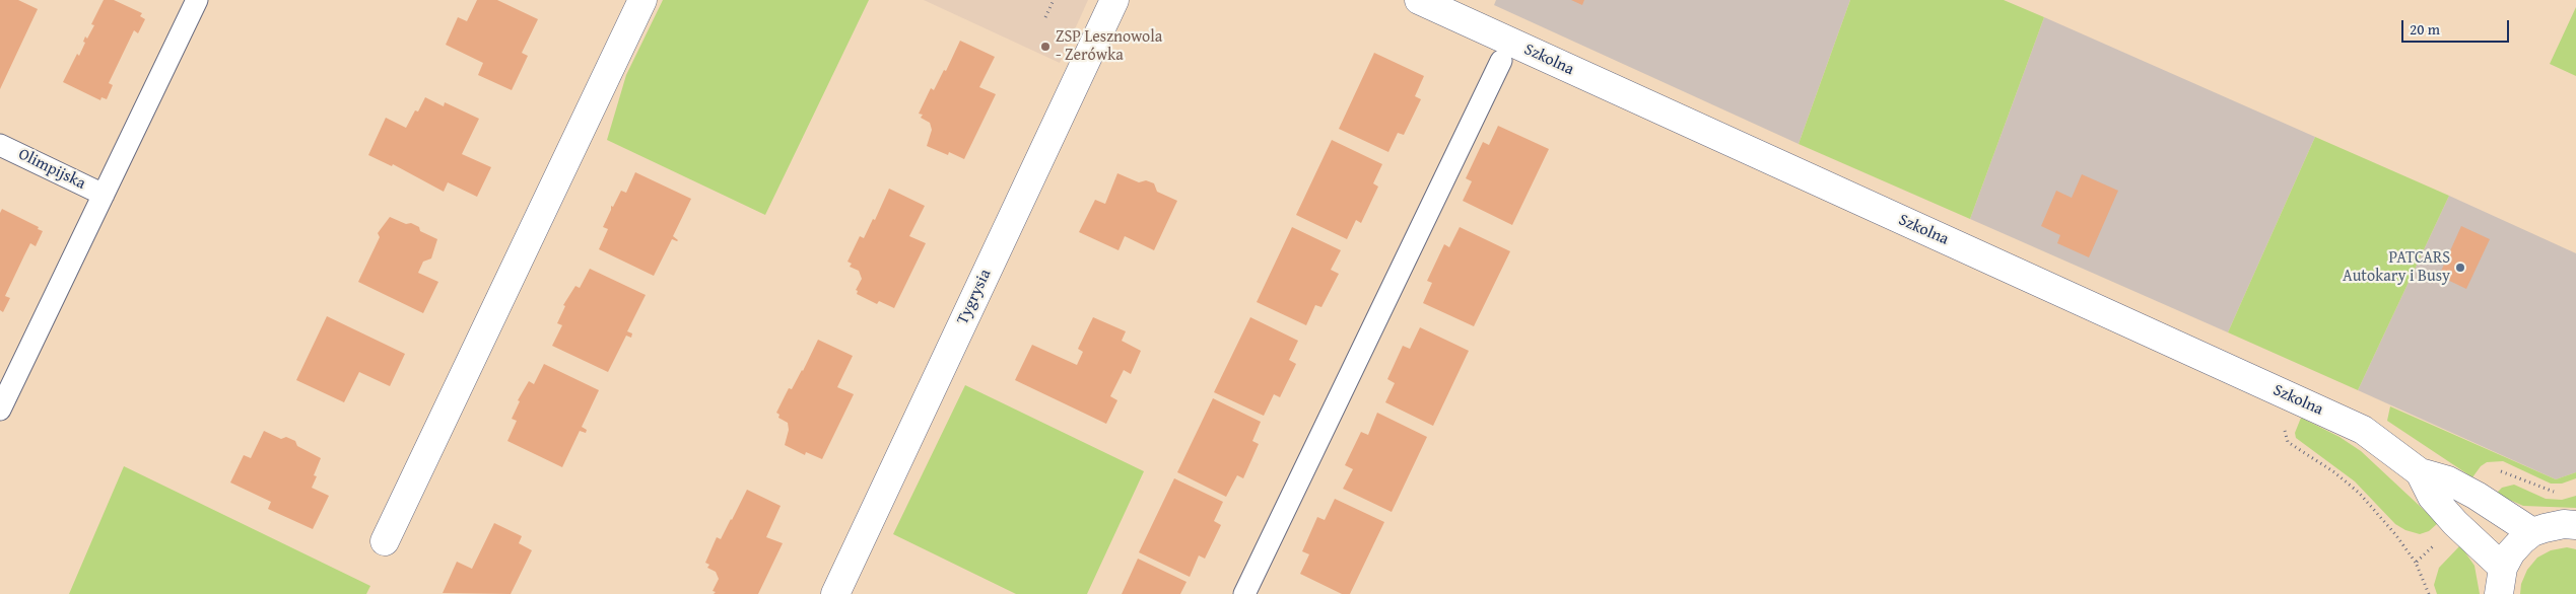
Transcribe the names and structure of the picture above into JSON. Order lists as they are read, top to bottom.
{
  "streets": {
    "street": ["Szkolna", "Tygrysia"],
    "lane": ["Olimpijska"]
  },
  "places": ["ZSP Lesznowola - Zerówka", "PATCARS Autokary i Busy"],
  "scale_bar": "20 m"
}
